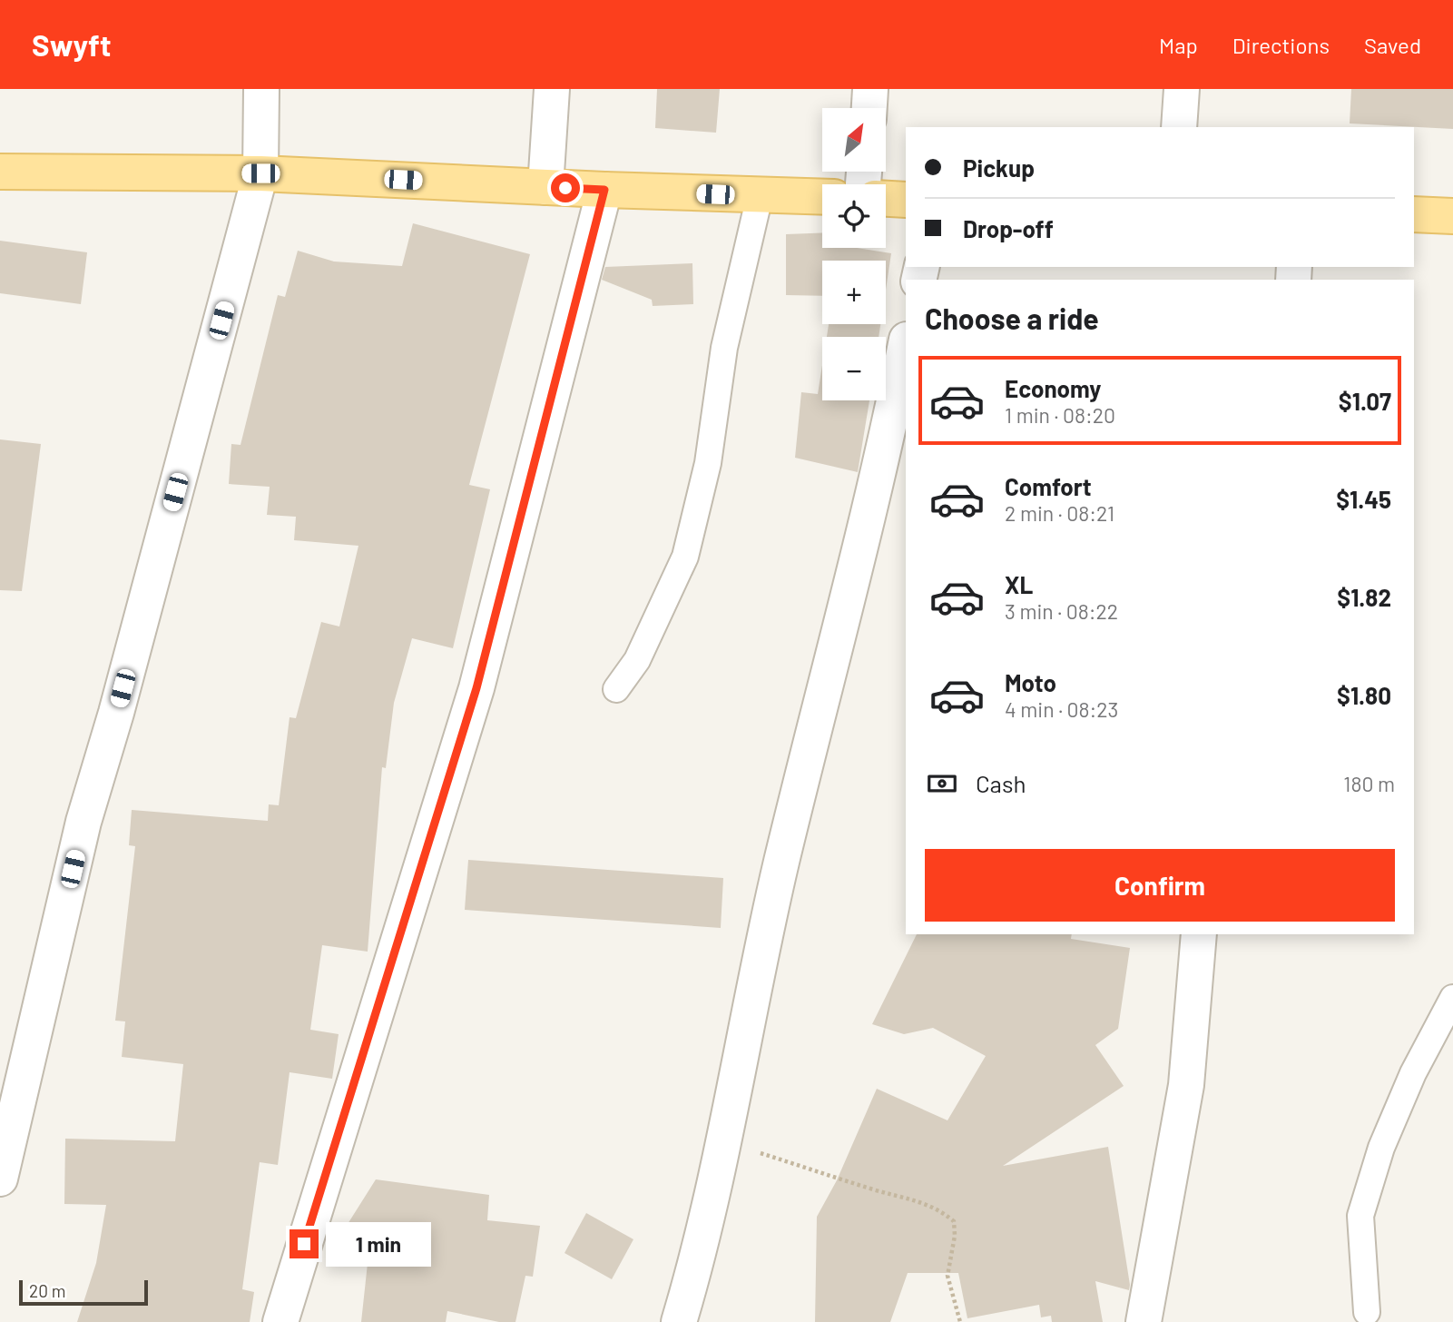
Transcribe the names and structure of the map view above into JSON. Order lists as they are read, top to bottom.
{
  "scale_bar": "20 m",
  "north": "top right",
  "page": {
    "header": "Swyft",
    "nav": ["Map", "Directions", "Saved"],
    "map_buttons": ["+", "−"],
    "banner": ["Pickup", "Drop-off"],
    "heading": "Choose a ride",
    "list": [
      {
        "name": "Economy",
        "note": "1 min · 08:20",
        "value": "$1.07"
      },
      {
        "name": "Comfort",
        "note": "2 min · 08:21",
        "value": "$1.45"
      },
      {
        "name": "XL",
        "note": "3 min · 08:22",
        "value": "$1.82"
      },
      {
        "name": "Moto",
        "note": "4 min · 08:23",
        "value": "$1.80"
      }
    ],
    "pay": ["Cash", "180 m"],
    "buttons": "Confirm",
    "bubble": "1 min",
    "scale": "20 m"
  }
}
